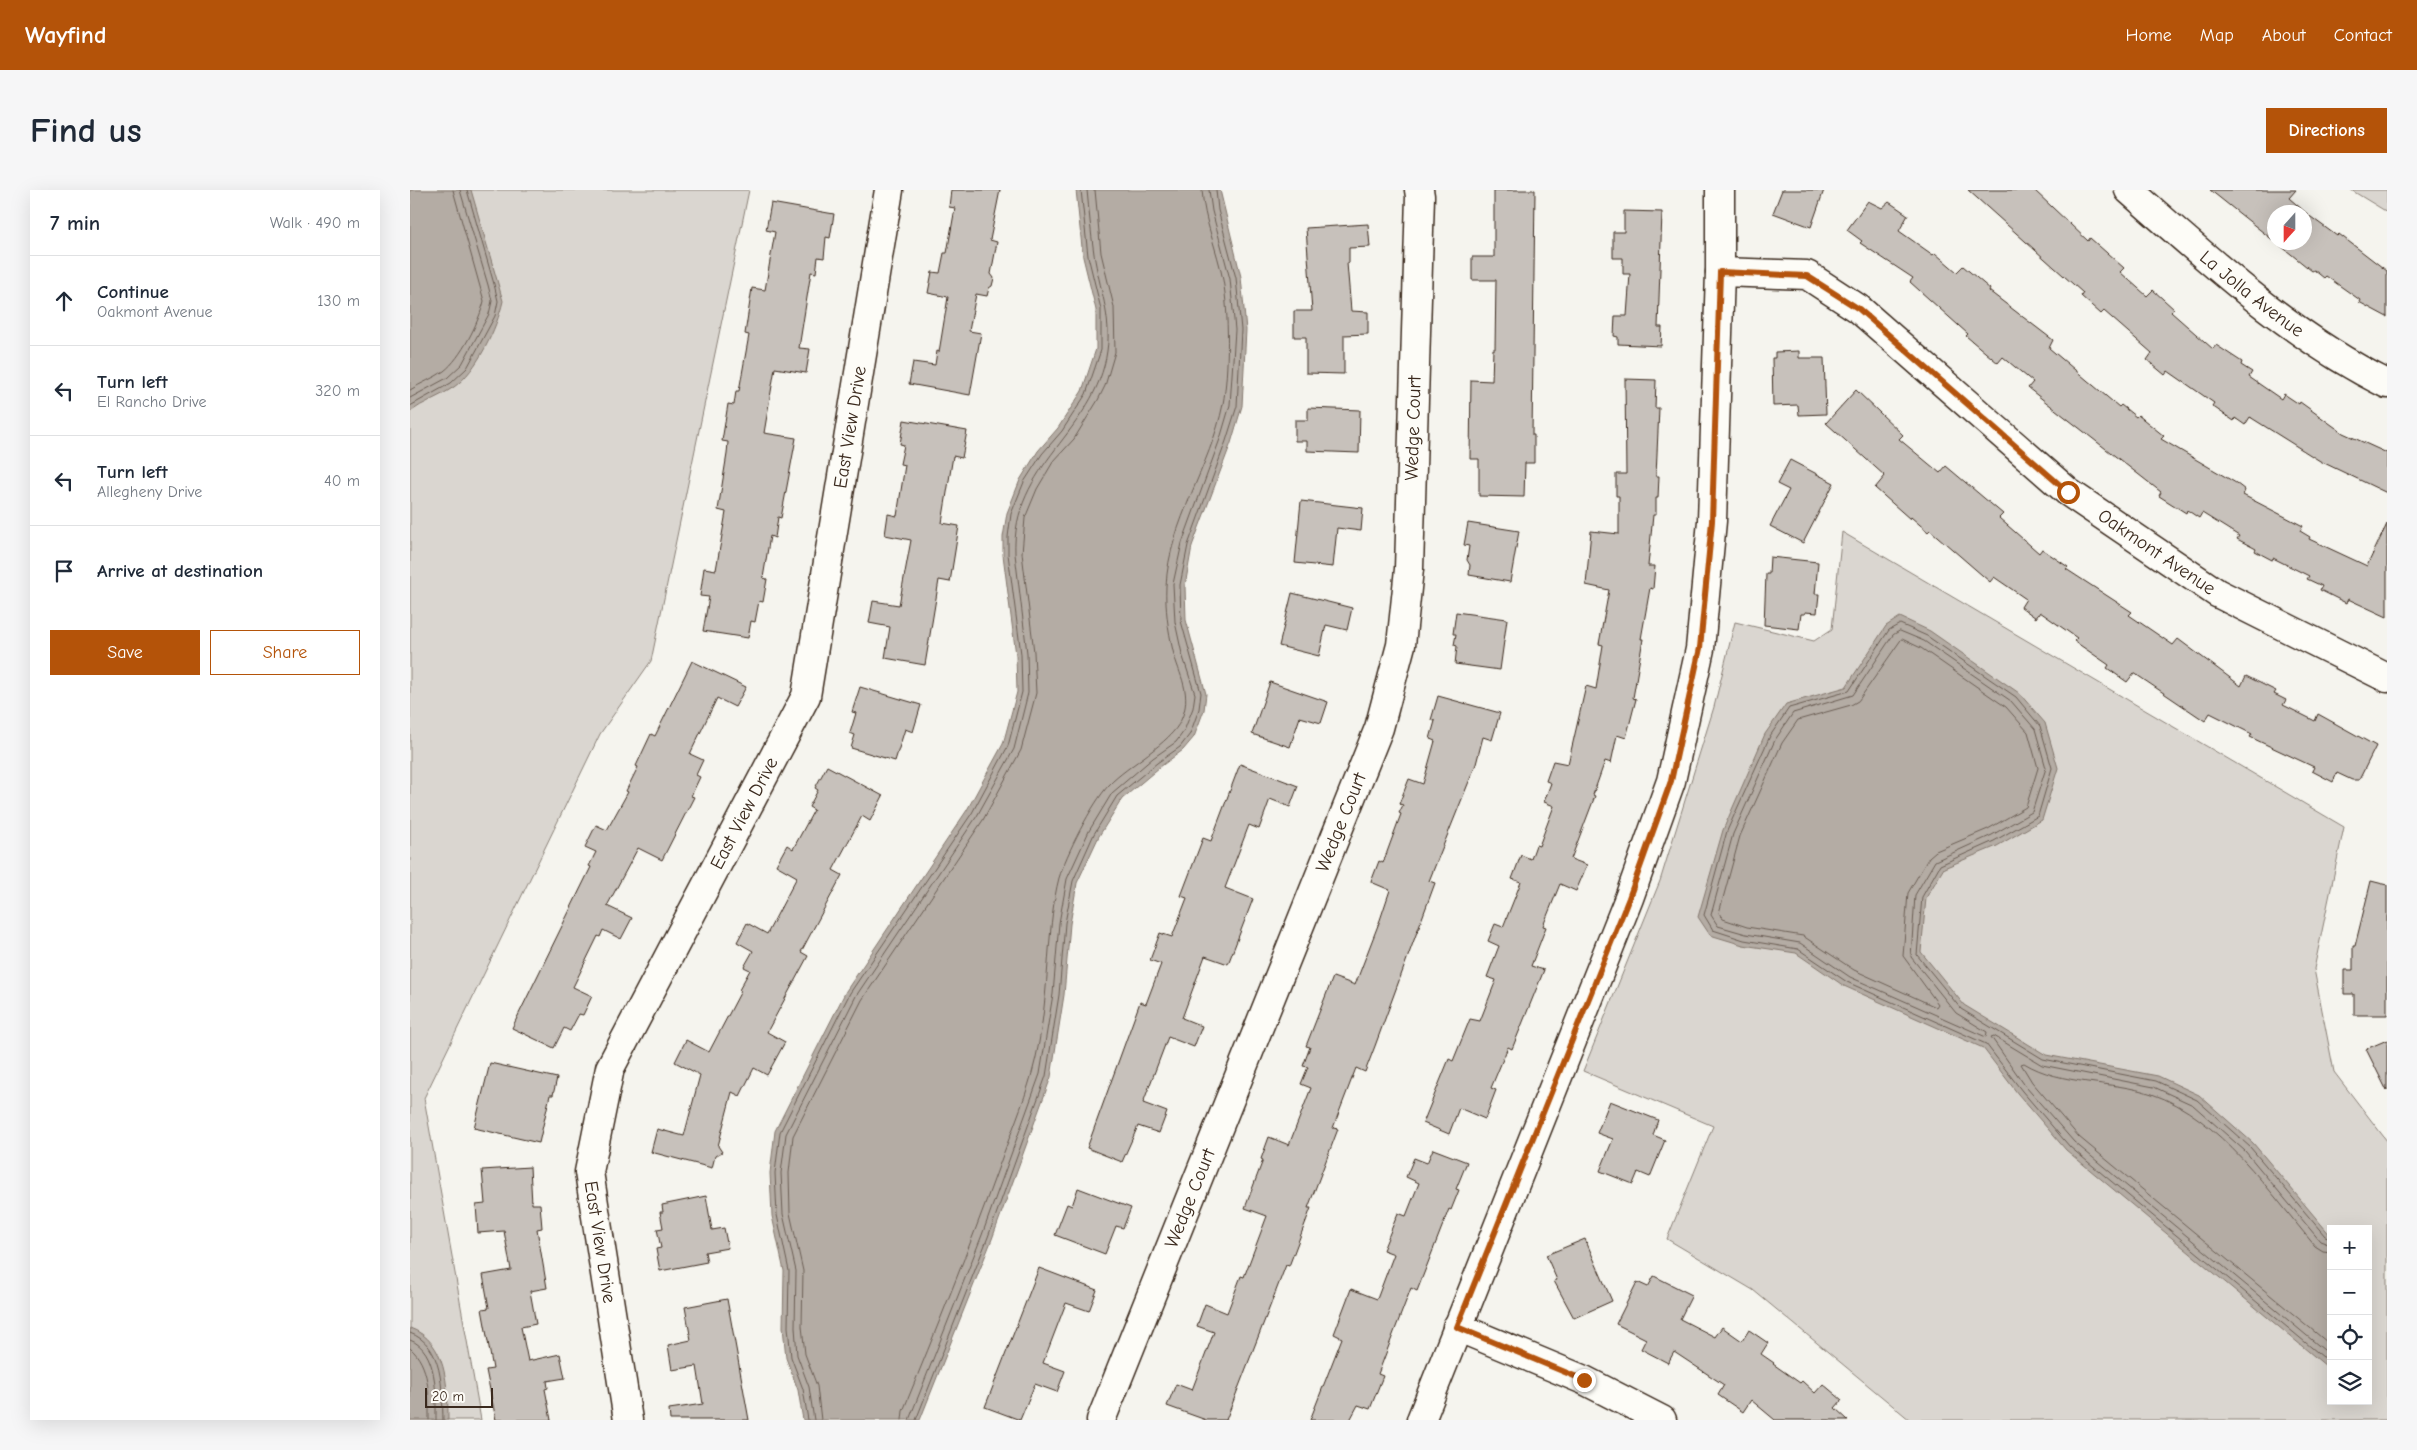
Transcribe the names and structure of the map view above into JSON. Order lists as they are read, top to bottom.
{
  "streets": {
    "street": [
      "La Jolla Avenue",
      "East View Drive",
      "Wedge Court",
      "Oakmont Avenue"
    ]
  },
  "scale_bar": "20 m",
  "north": "bottom",
  "page": {
    "header": "Wayfind",
    "nav": [
      "Home",
      "Map",
      "About",
      "Contact"
    ],
    "buttons": [
      "Directions",
      ["Save", "Share"]
    ],
    "title": "Find us",
    "heading": ["7 min", "Walk · 490 m"],
    "list": [
      ["Continue", "Oakmont Avenue", "130 m"],
      ["Turn left", "El Rancho Drive", "320 m"],
      ["Turn left", "Allegheny Drive", "40 m"],
      "Arrive at destination"
    ],
    "map_buttons": ["+", "−"],
    "scale": "20 m"
  }
}
